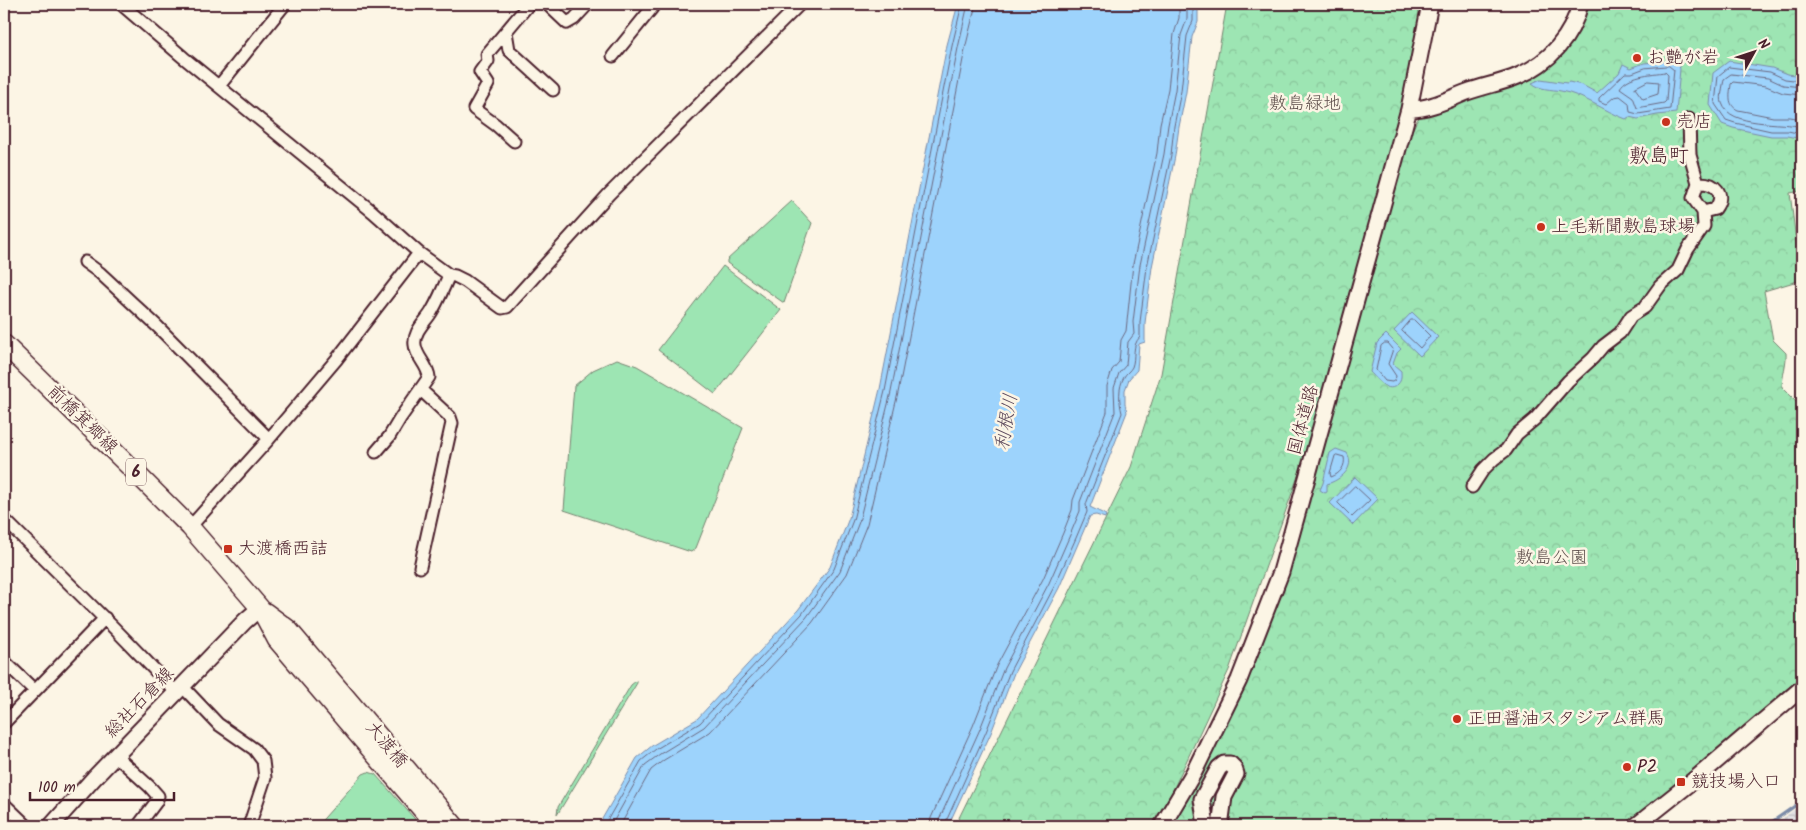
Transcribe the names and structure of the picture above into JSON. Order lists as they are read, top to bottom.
{
  "streets": {
    "main road": ["前橋箕郷線", "6", "大渡橋"],
    "street": ["国体道路", "総社石倉線"]
  },
  "crossings": [
    ["前橋箕郷線", "総社石倉線"],
    ["前橋箕郷線", "大渡橋"]
  ],
  "districts": ["敷島町"],
  "water": ["利根川"],
  "parks": ["敷島緑地", "敷島公園"],
  "places": {
    "other": [
      "お艶が岩",
      "売店",
      "上毛新聞敷島球場",
      "正田醤油スタジアム群馬",
      "P2"
    ],
    "transit": ["大渡橋西詰", "競技場入口"]
  },
  "scale_bar": "100 m",
  "north": "top right"
}
